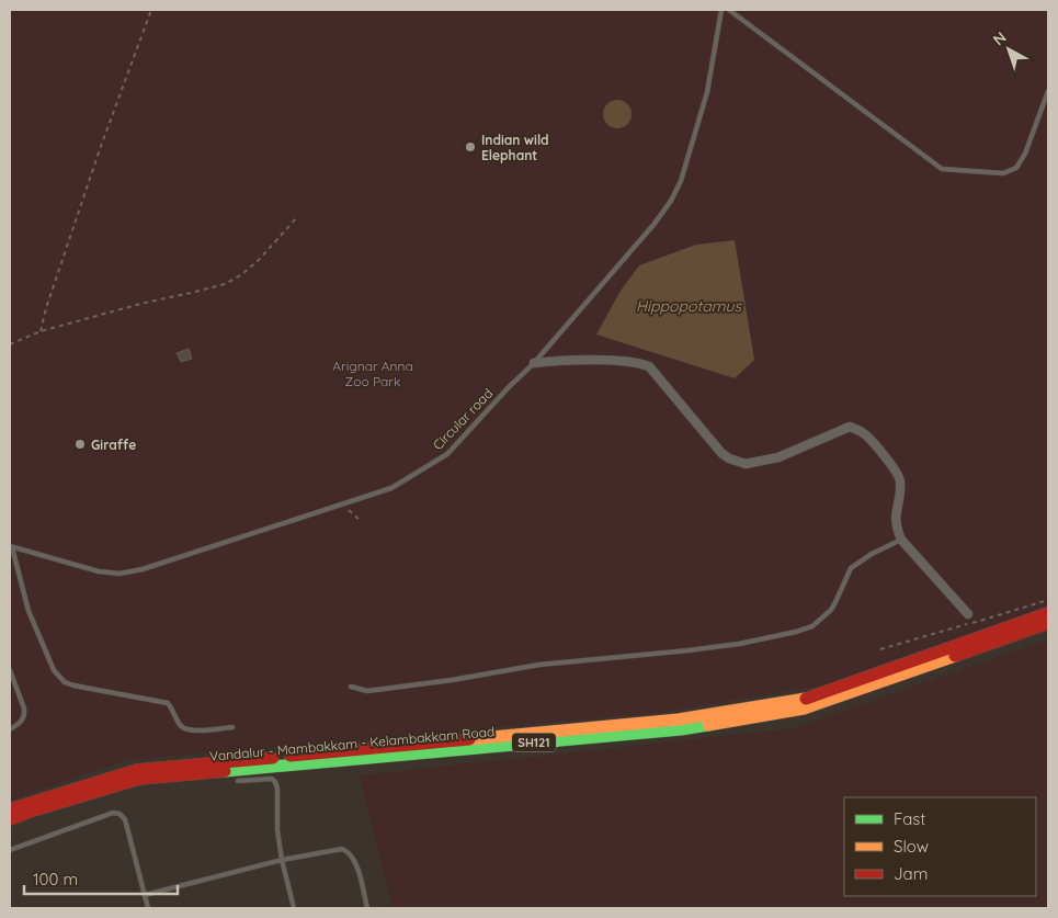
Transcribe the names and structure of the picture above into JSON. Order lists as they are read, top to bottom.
{
  "streets": {
    "main road": ["SH121", "Vandalur - Mambakkam - Kelambakkam Road"],
    "lane": ["Circular road"]
  },
  "water": ["Hippopotamus"],
  "parks": ["Arignar Anna Zoo Park"],
  "places": ["Indian wild Elephant", "Giraffe"],
  "legend": ["Fast", "Slow", "Jam"],
  "scale_bar": "100 m",
  "north": "top left"
}
